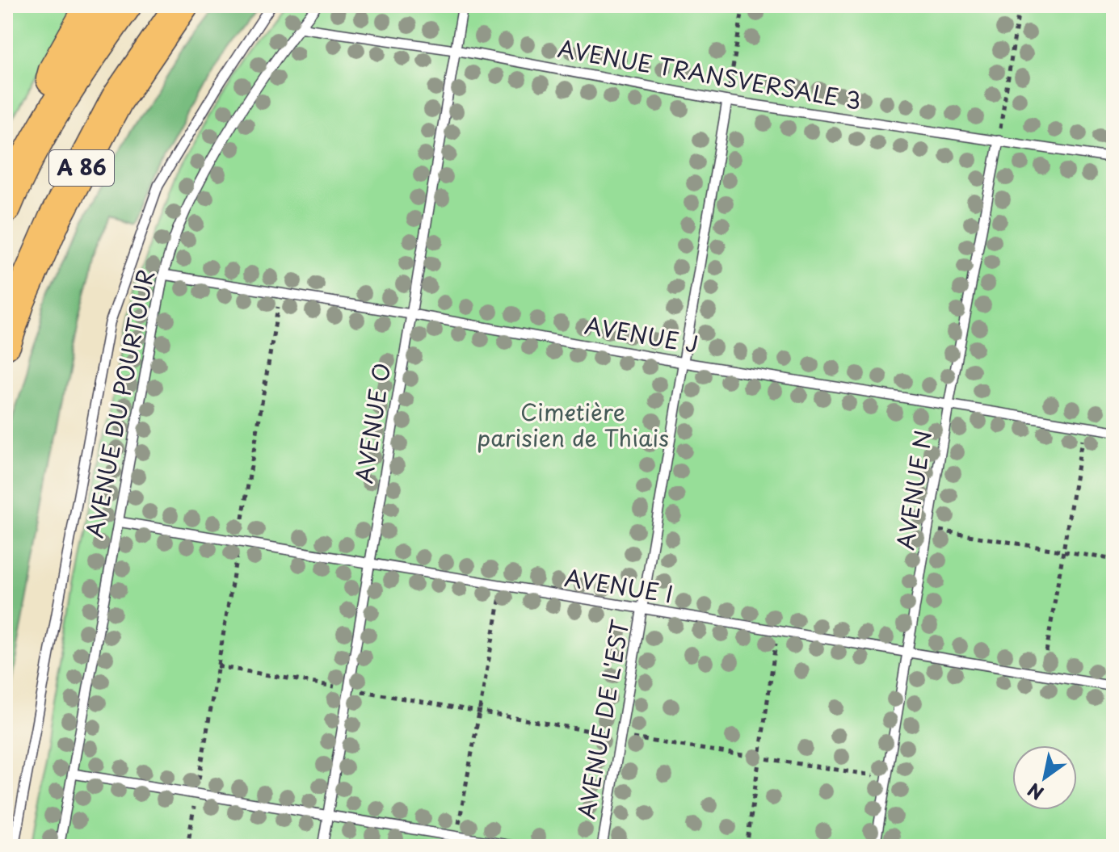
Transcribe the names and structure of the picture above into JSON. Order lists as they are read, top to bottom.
{
  "streets": {
    "highway": ["A 86"],
    "lane": [
      "AVENUE TRANSVERSALE 3",
      "AVENUE J",
      "AVENUE DU POURTOUR",
      "AVENUE O",
      "AVENUE N",
      "AVENUE I",
      "AVENUE DE L'EST"
    ]
  },
  "crossings": [
    ["AVENUE TRANSVERSALE 3", "AVENUE DU POURTOUR"],
    ["AVENUE TRANSVERSALE 3", "AVENUE O"],
    ["AVENUE TRANSVERSALE 3", "AVENUE N"],
    ["AVENUE TRANSVERSALE 3", "AVENUE DE L'EST"],
    ["AVENUE J", "AVENUE DU POURTOUR"],
    ["AVENUE J", "AVENUE O"],
    ["AVENUE J", "AVENUE N"],
    ["AVENUE J", "AVENUE DE L'EST"],
    ["AVENUE DU POURTOUR", "AVENUE I"],
    ["AVENUE O", "AVENUE I"],
    ["AVENUE N", "AVENUE I"],
    ["AVENUE I", "AVENUE DE L'EST"]
  ],
  "parks": ["Cimetière parisien de Thiais"],
  "north": "bottom left"
}
